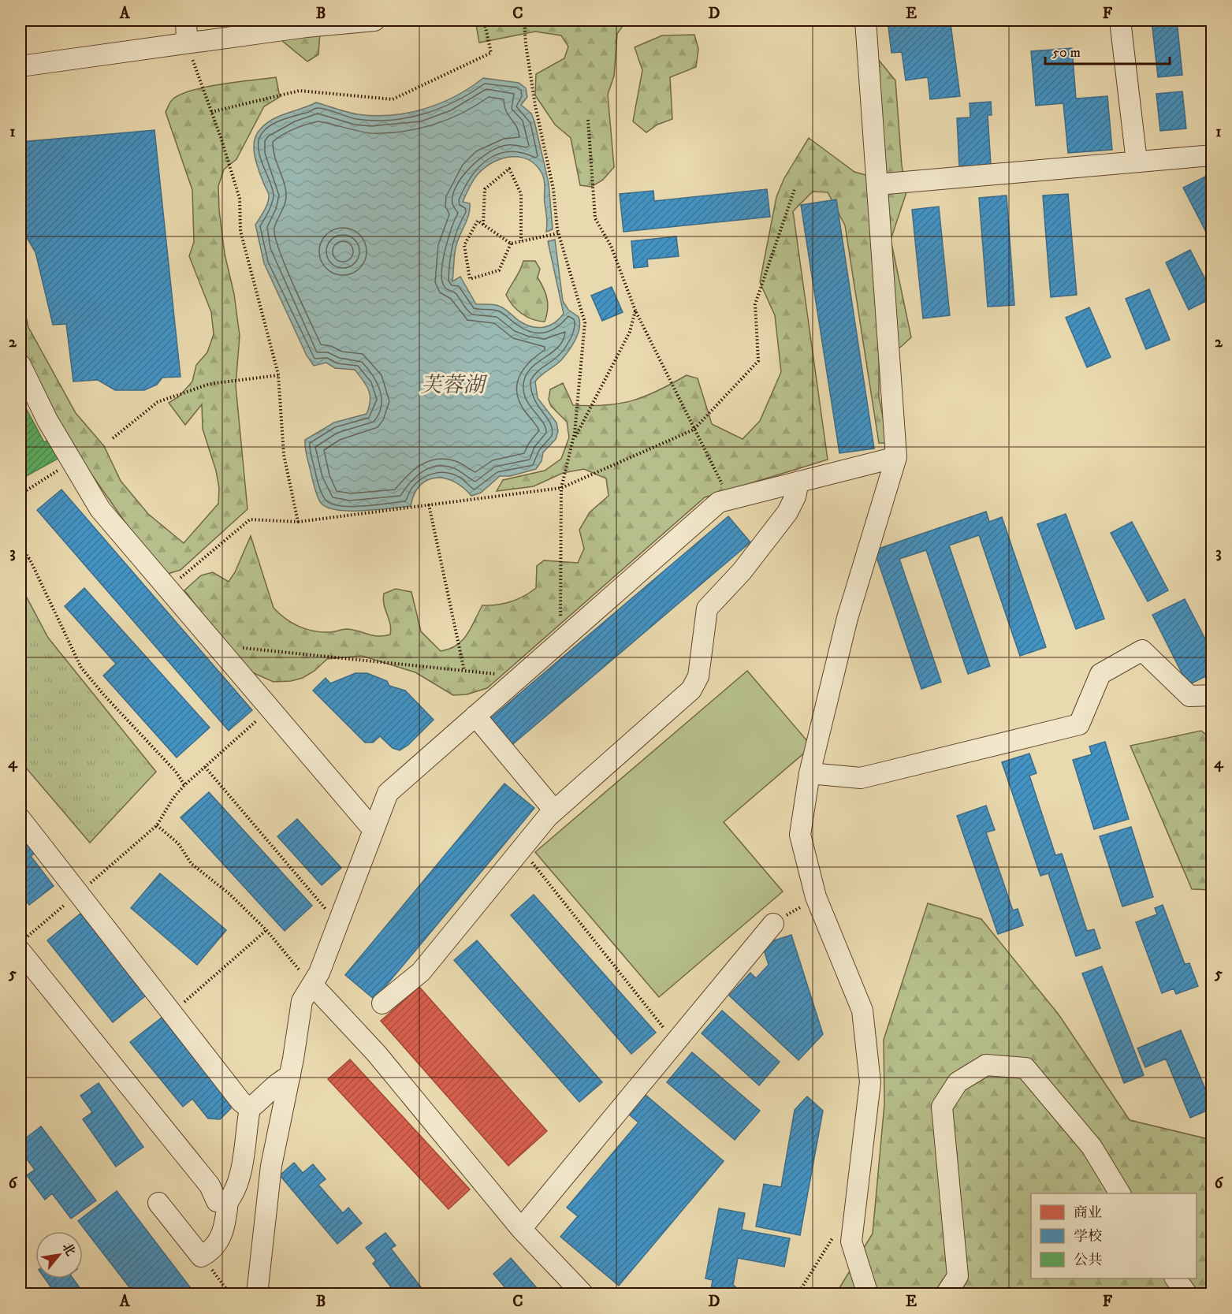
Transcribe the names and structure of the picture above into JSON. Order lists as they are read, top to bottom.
{
  "water": ["芙蓉湖"],
  "legend": ["商业", "学校", "公共"],
  "scale_bar": "50 m",
  "north": "top right",
  "grid": {
    "columns": [
      "A",
      "B",
      "C",
      "D",
      "E",
      "F"
    ],
    "rows": [
      "1",
      "2",
      "3",
      "4",
      "5",
      "6"
    ]
  }
}
